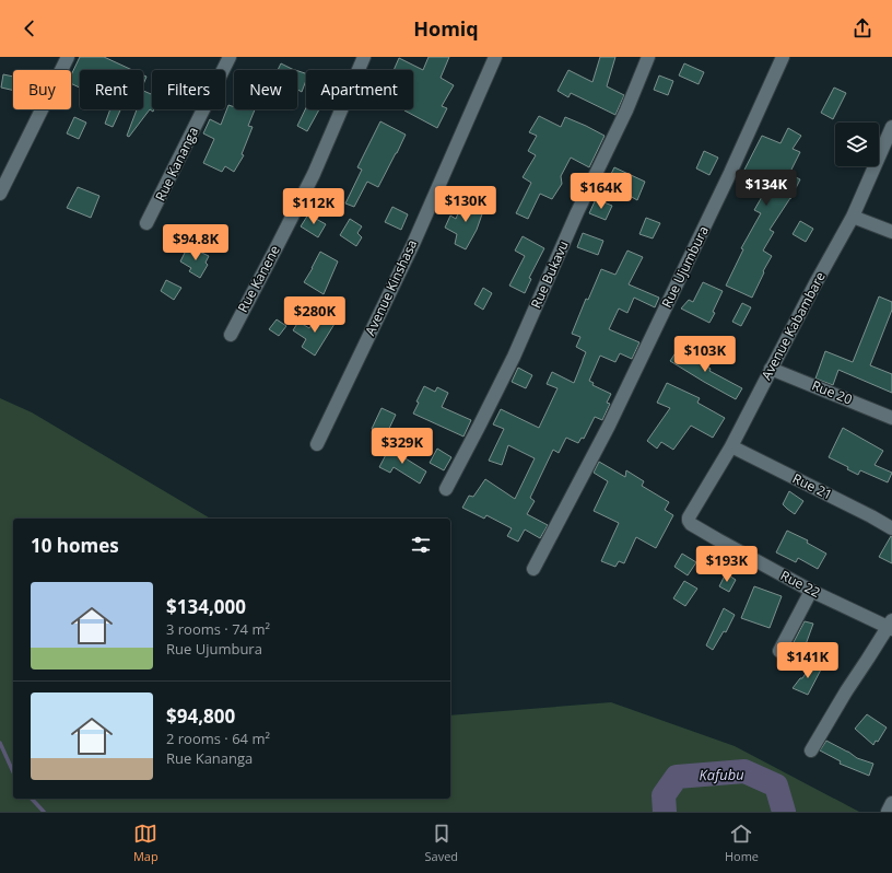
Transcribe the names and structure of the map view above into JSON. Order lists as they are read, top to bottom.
{
  "streets": {
    "street": [
      "Rue Kananga",
      "Rue Ujumbura",
      "Rue Bukavu",
      "Rue Kanene",
      "Avenue Kinshasa",
      "Avenue Kabambare",
      "Rue 20",
      "Rue 21",
      "Rue 22"
    ]
  },
  "crossings": [
    ["Avenue Kabambare", "Rue 20"],
    ["Avenue Kabambare", "Rue 21"],
    ["Avenue Kabambare", "Rue 22"]
  ],
  "water": ["Kafubu"],
  "page": {
    "header": "Homiq",
    "chip": [
      "Buy",
      "Rent",
      "Filters",
      "New",
      "Apartment"
    ],
    "price": [
      "$134K",
      "$164K",
      "$130K",
      "$112K",
      "$94.8K",
      "$280K",
      "$103K",
      "$329K",
      "$193K",
      "$141K"
    ],
    "heading": "10 homes",
    "list": [
      {
        "name": "$134,000",
        "note": "3 rooms · 74 m² · Rue Ujumbura"
      },
      {
        "name": "$94,800",
        "note": "2 rooms · 64 m² · Rue Kananga"
      }
    ],
    "tabs": ["Map", "Saved", "Home"]
  }
}
